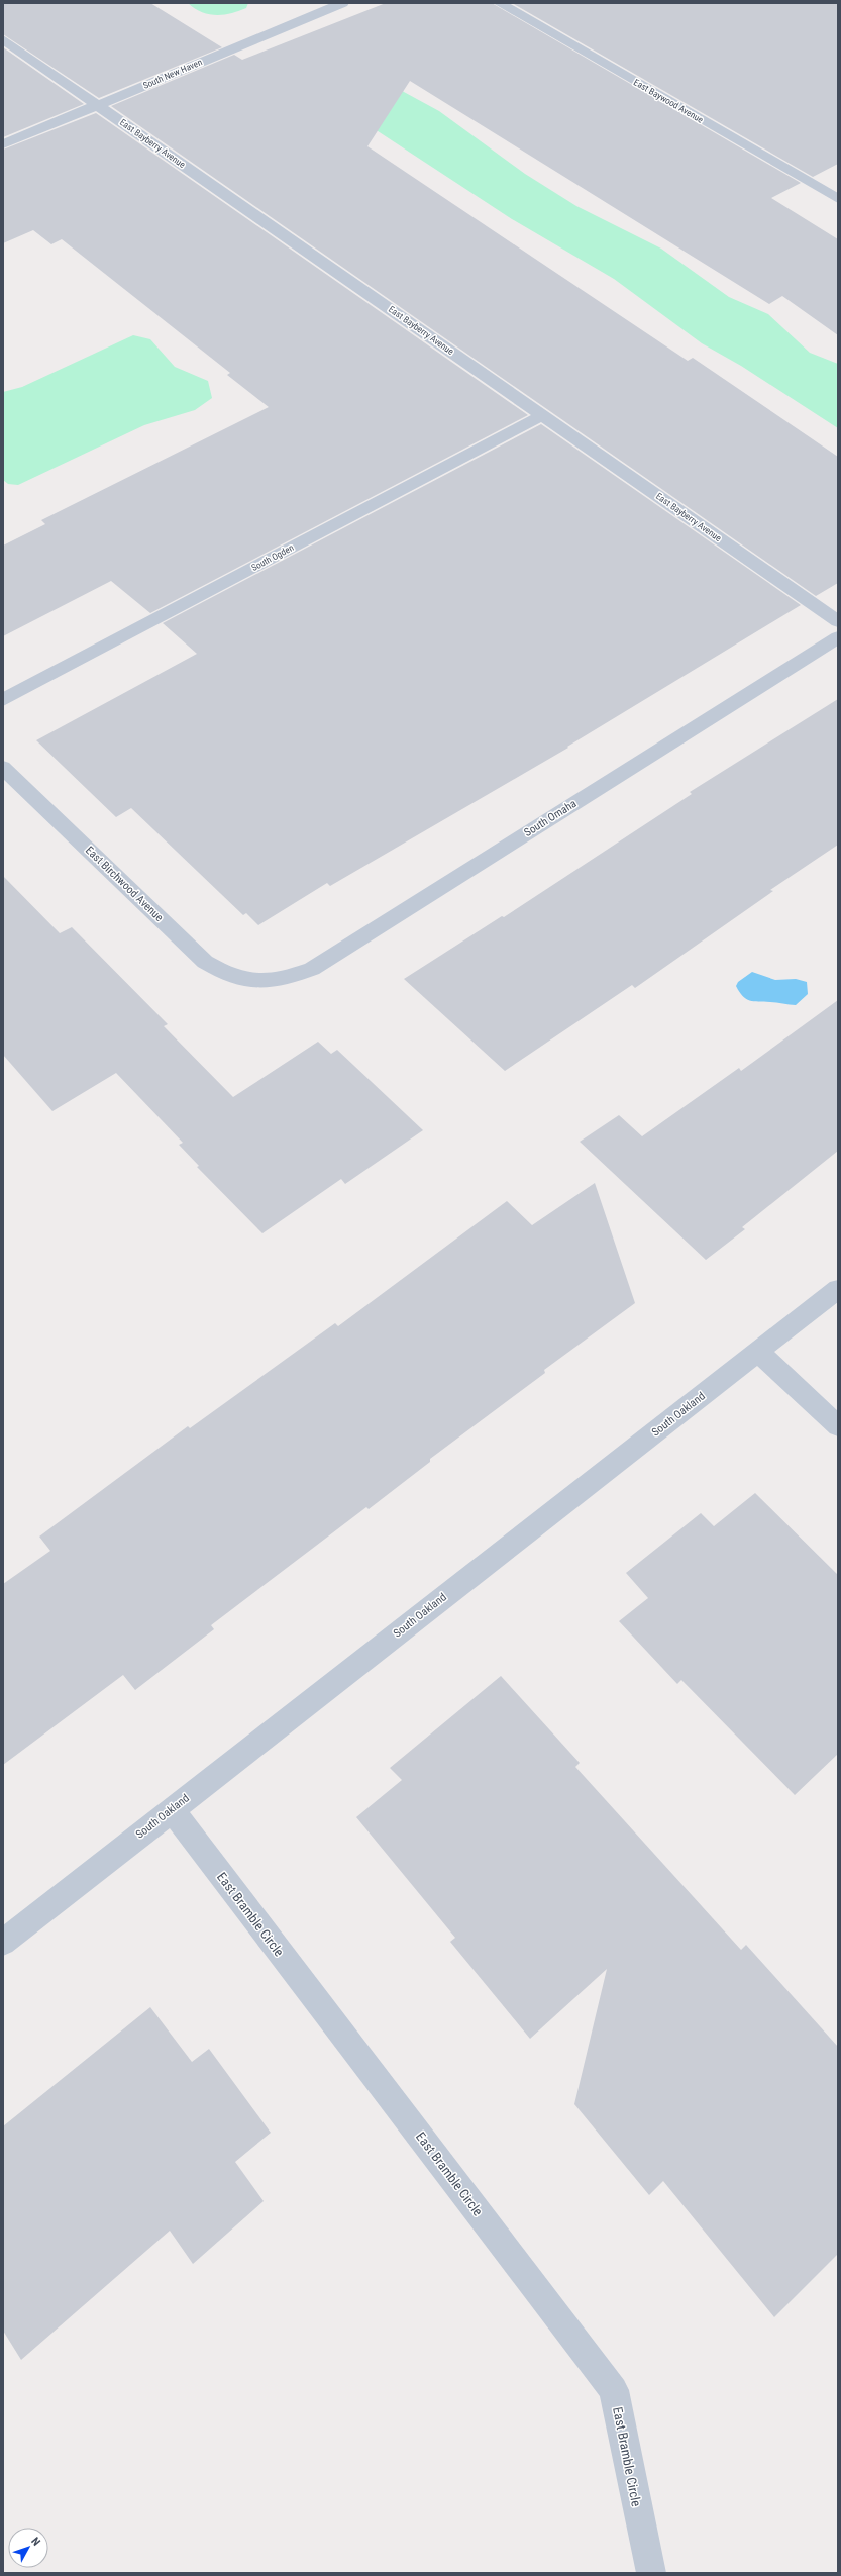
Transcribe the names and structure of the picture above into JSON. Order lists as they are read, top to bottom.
{
  "streets": {
    "street": [
      "South New Haven",
      "East Baywood Avenue",
      "East Bayberry Avenue",
      "South Ogden",
      "South Omaha",
      "East Birchwood Avenue",
      "South Oakland",
      "East Bramble Circle"
    ]
  },
  "crossings": [
    ["South New Haven", "East Bayberry Avenue"],
    ["East Bayberry Avenue", "South Ogden"],
    ["South Omaha", "East Birchwood Avenue"],
    ["South Oakland", "East Bramble Circle"]
  ],
  "north": "top right"
}
